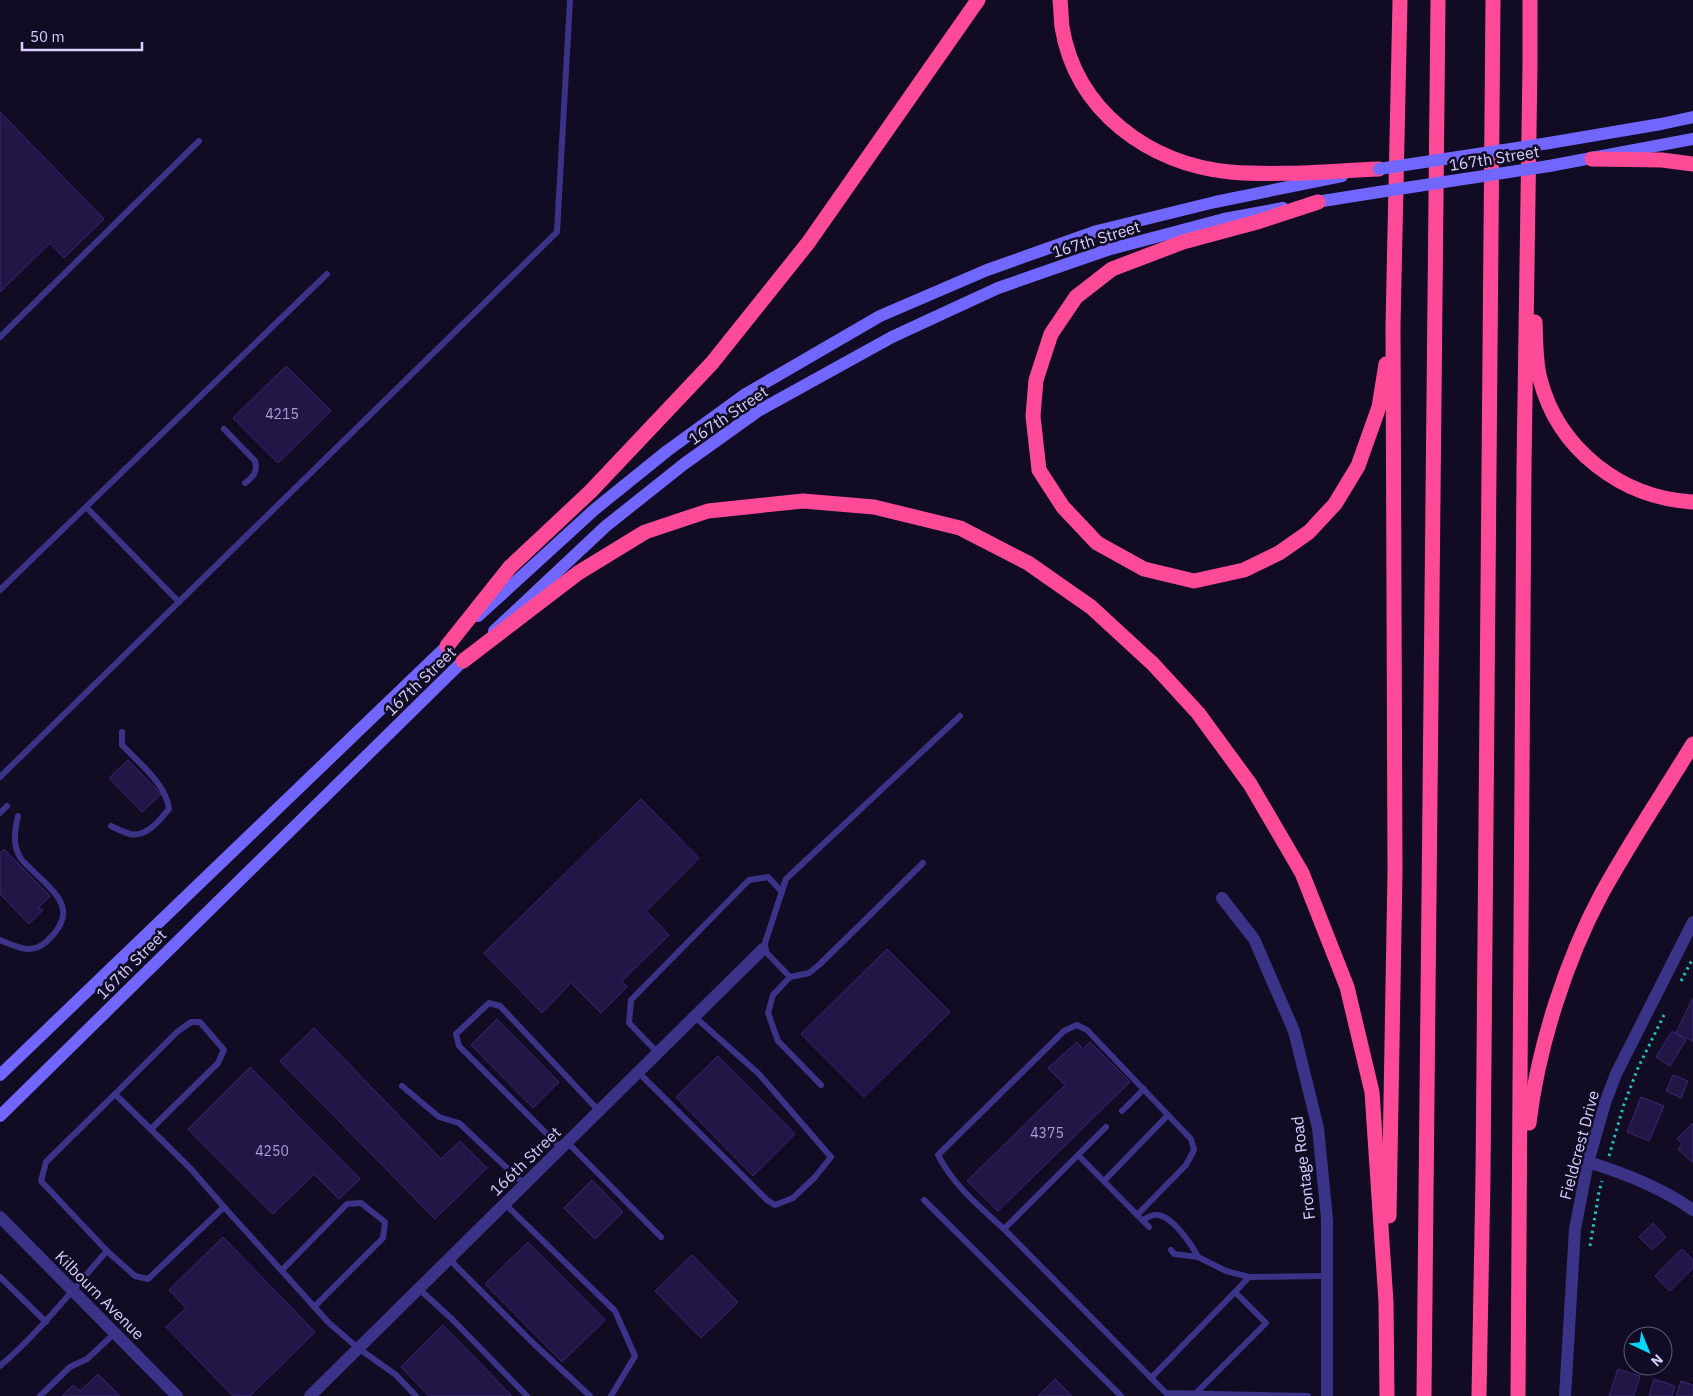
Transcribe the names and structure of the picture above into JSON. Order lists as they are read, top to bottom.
{
  "streets": {
    "main road": ["167th Street"],
    "street": [
      "Fieldcrest Drive",
      "166th Street",
      "Frontage Road",
      "Kilbourn Avenue"
    ]
  },
  "house_numbers": ["4215", "4375", "4250"],
  "scale_bar": "50 m",
  "north": "bottom right"
}
